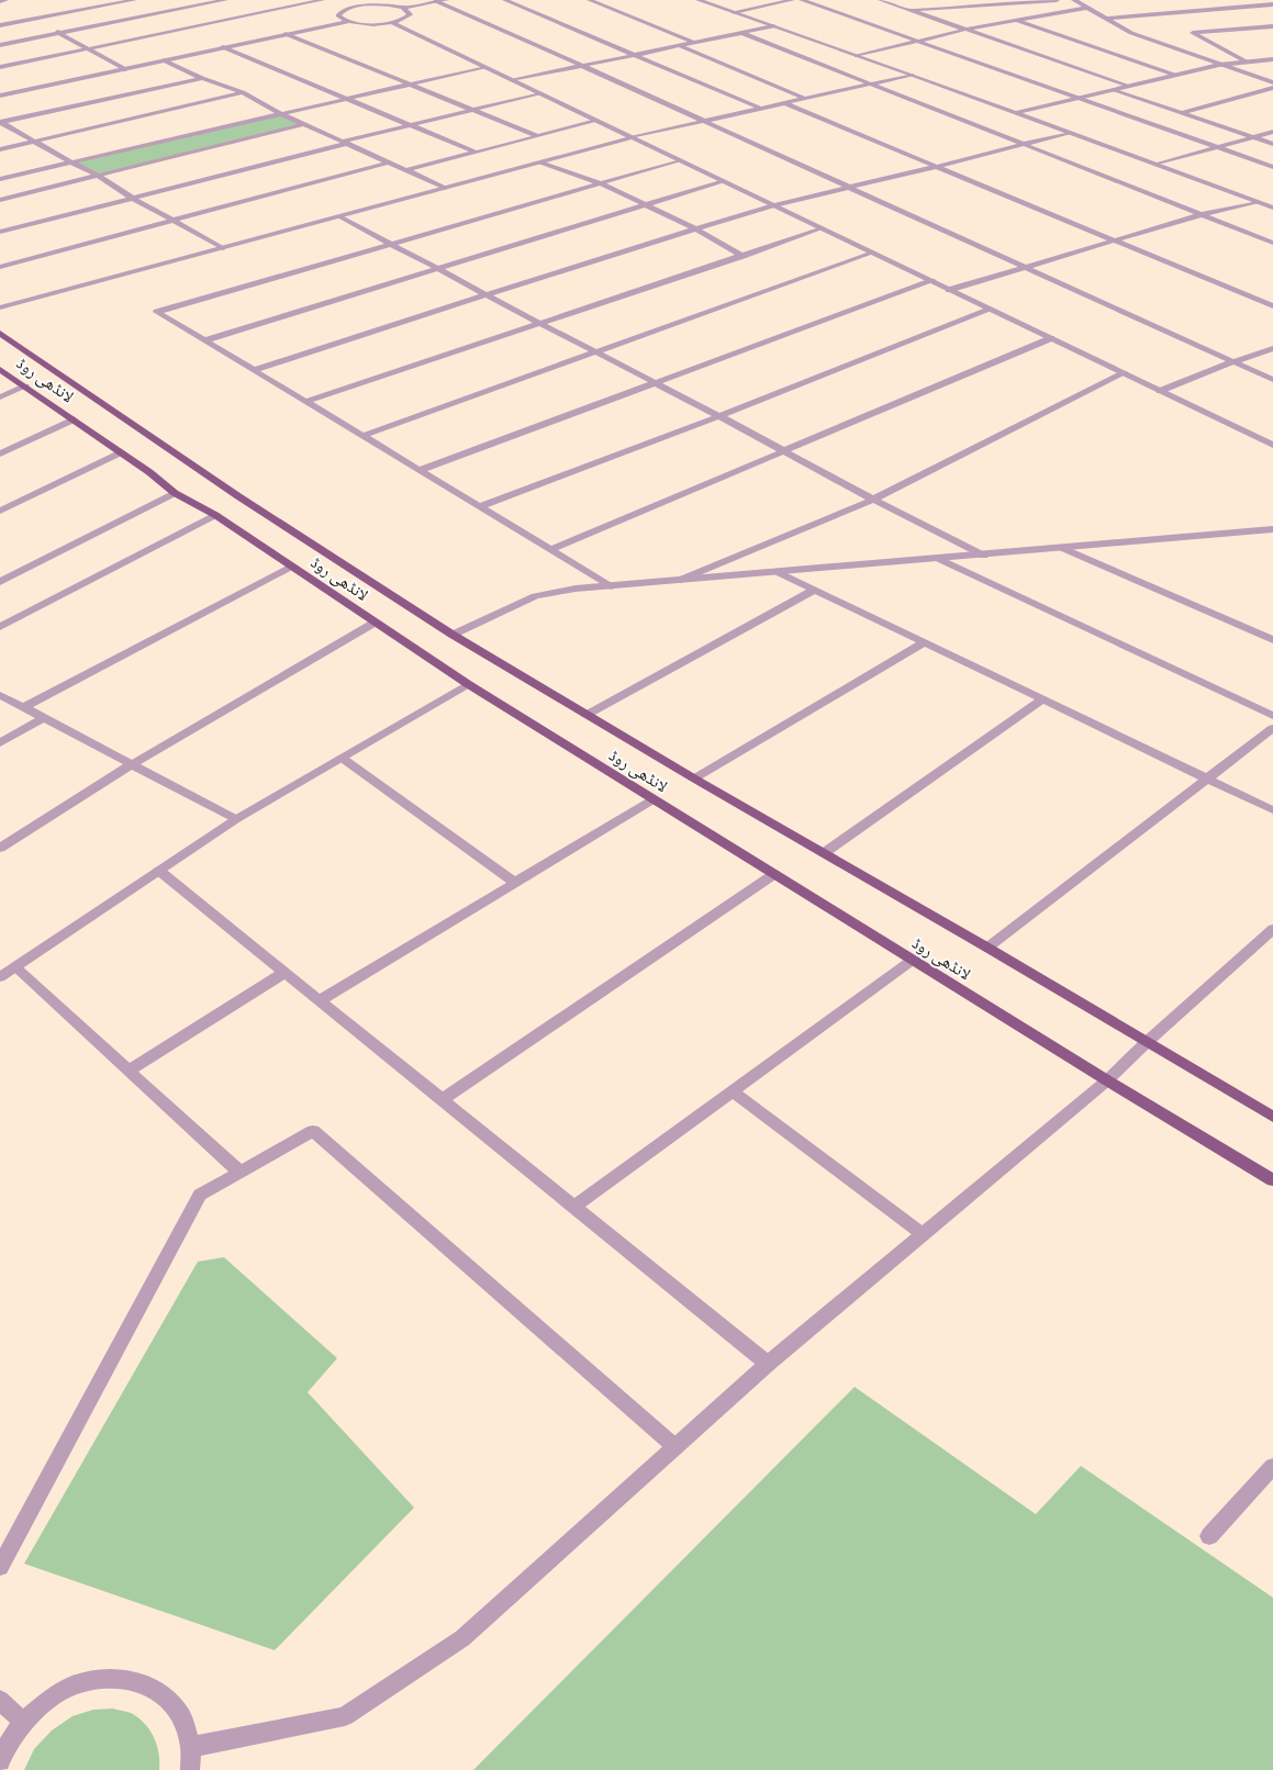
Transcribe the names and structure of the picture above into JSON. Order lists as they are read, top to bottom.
{
  "streets": {
    "main road": ["لانڈھی روڈ"]
  }
}
